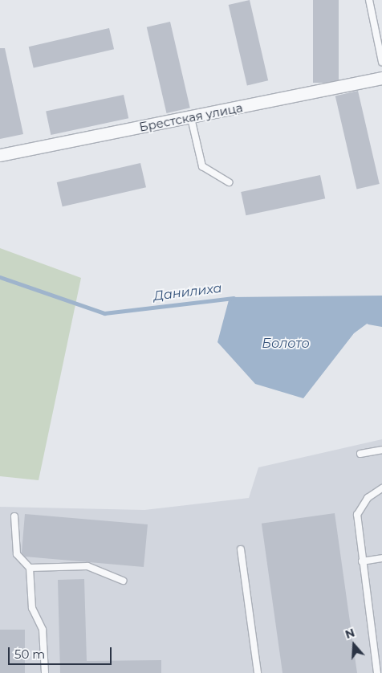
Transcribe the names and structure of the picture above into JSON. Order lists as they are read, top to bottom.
{
  "streets": {
    "street": ["Брестская улица"]
  },
  "water": ["Данилиха", "Болото"],
  "scale_bar": "50 m",
  "north": "top"
}
